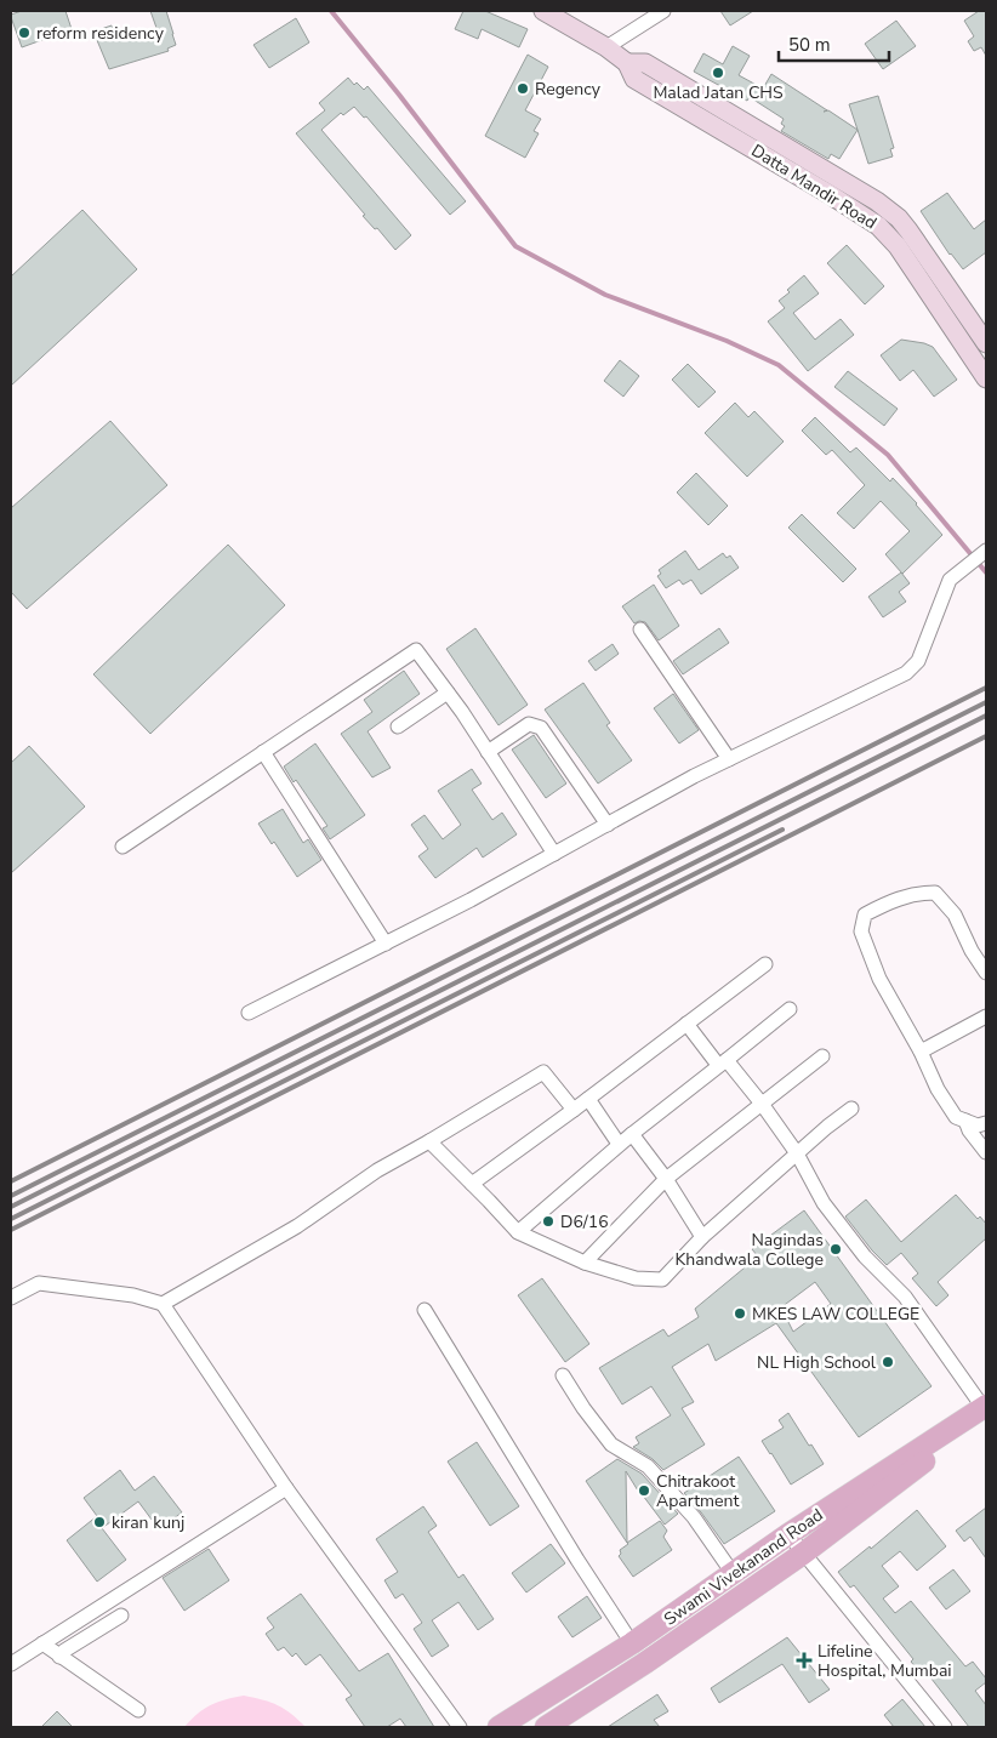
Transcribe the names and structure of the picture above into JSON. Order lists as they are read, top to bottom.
{
  "streets": {
    "main road": ["Datta Mandir Road", "Swami Vivekanand Road"]
  },
  "places": {
    "other": [
      "reform residency",
      "Malad Jatan CHS",
      "Regency",
      "D6/16",
      "Nagindas Khandwala College",
      "MKES LAW COLLEGE",
      "NL High School",
      "Chitrakoot Apartment",
      "kiran kunj"
    ],
    "health": ["Lifeline Hospital, Mumbai"]
  },
  "scale_bar": "50 m"
}
